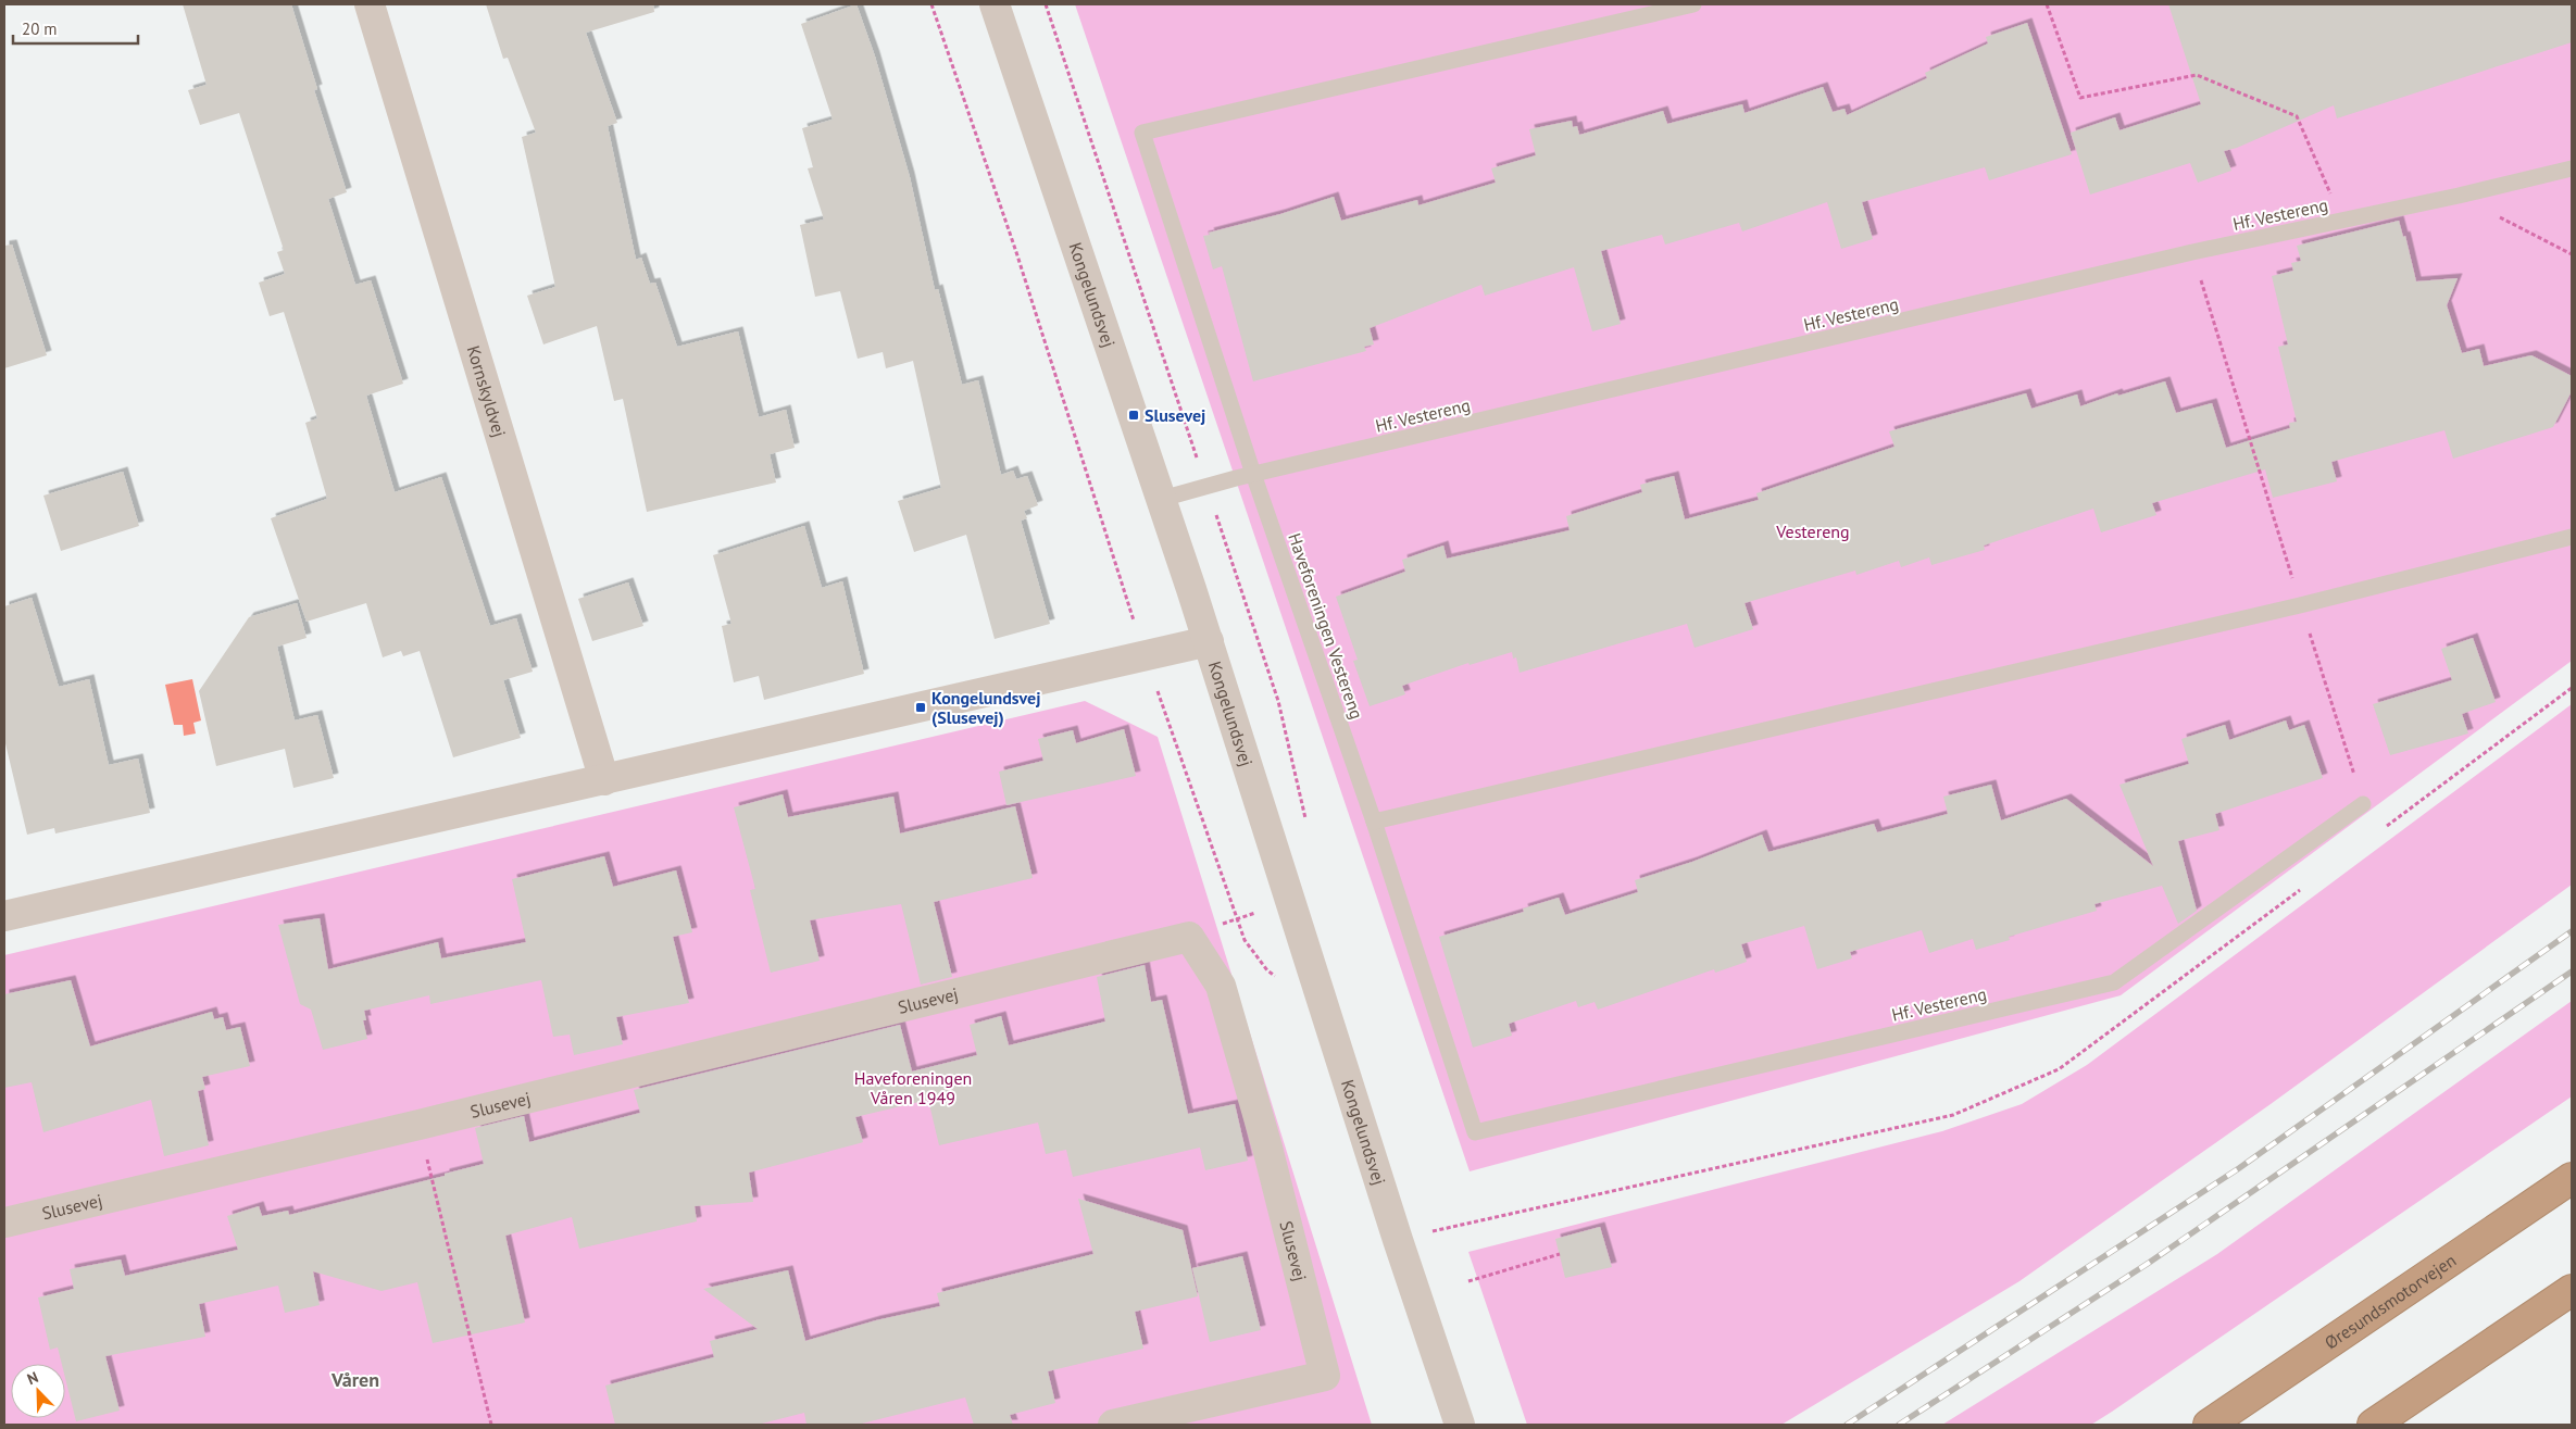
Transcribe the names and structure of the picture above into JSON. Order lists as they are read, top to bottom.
{
  "streets": {
    "highway": ["Øresundsmotorvejen"],
    "street": ["Kongelundsvej", "Kornskyldvej", "Slusevej"],
    "lane": ["Hf. Vestereng", "Haveforeningen Vestereng"]
  },
  "crossings": [
    ["Hf. Vestereng", "Kongelundsvej"],
    ["Hf. Vestereng", "Haveforeningen Vestereng"]
  ],
  "districts": ["Våren"],
  "parks": ["Vestereng", "Haveforeningen Våren 1949"],
  "places": {
    "transit": ["Slusevej", "Kongelundsvej (Slusevej)"]
  },
  "scale_bar": "20 m",
  "north": "top left"
}
